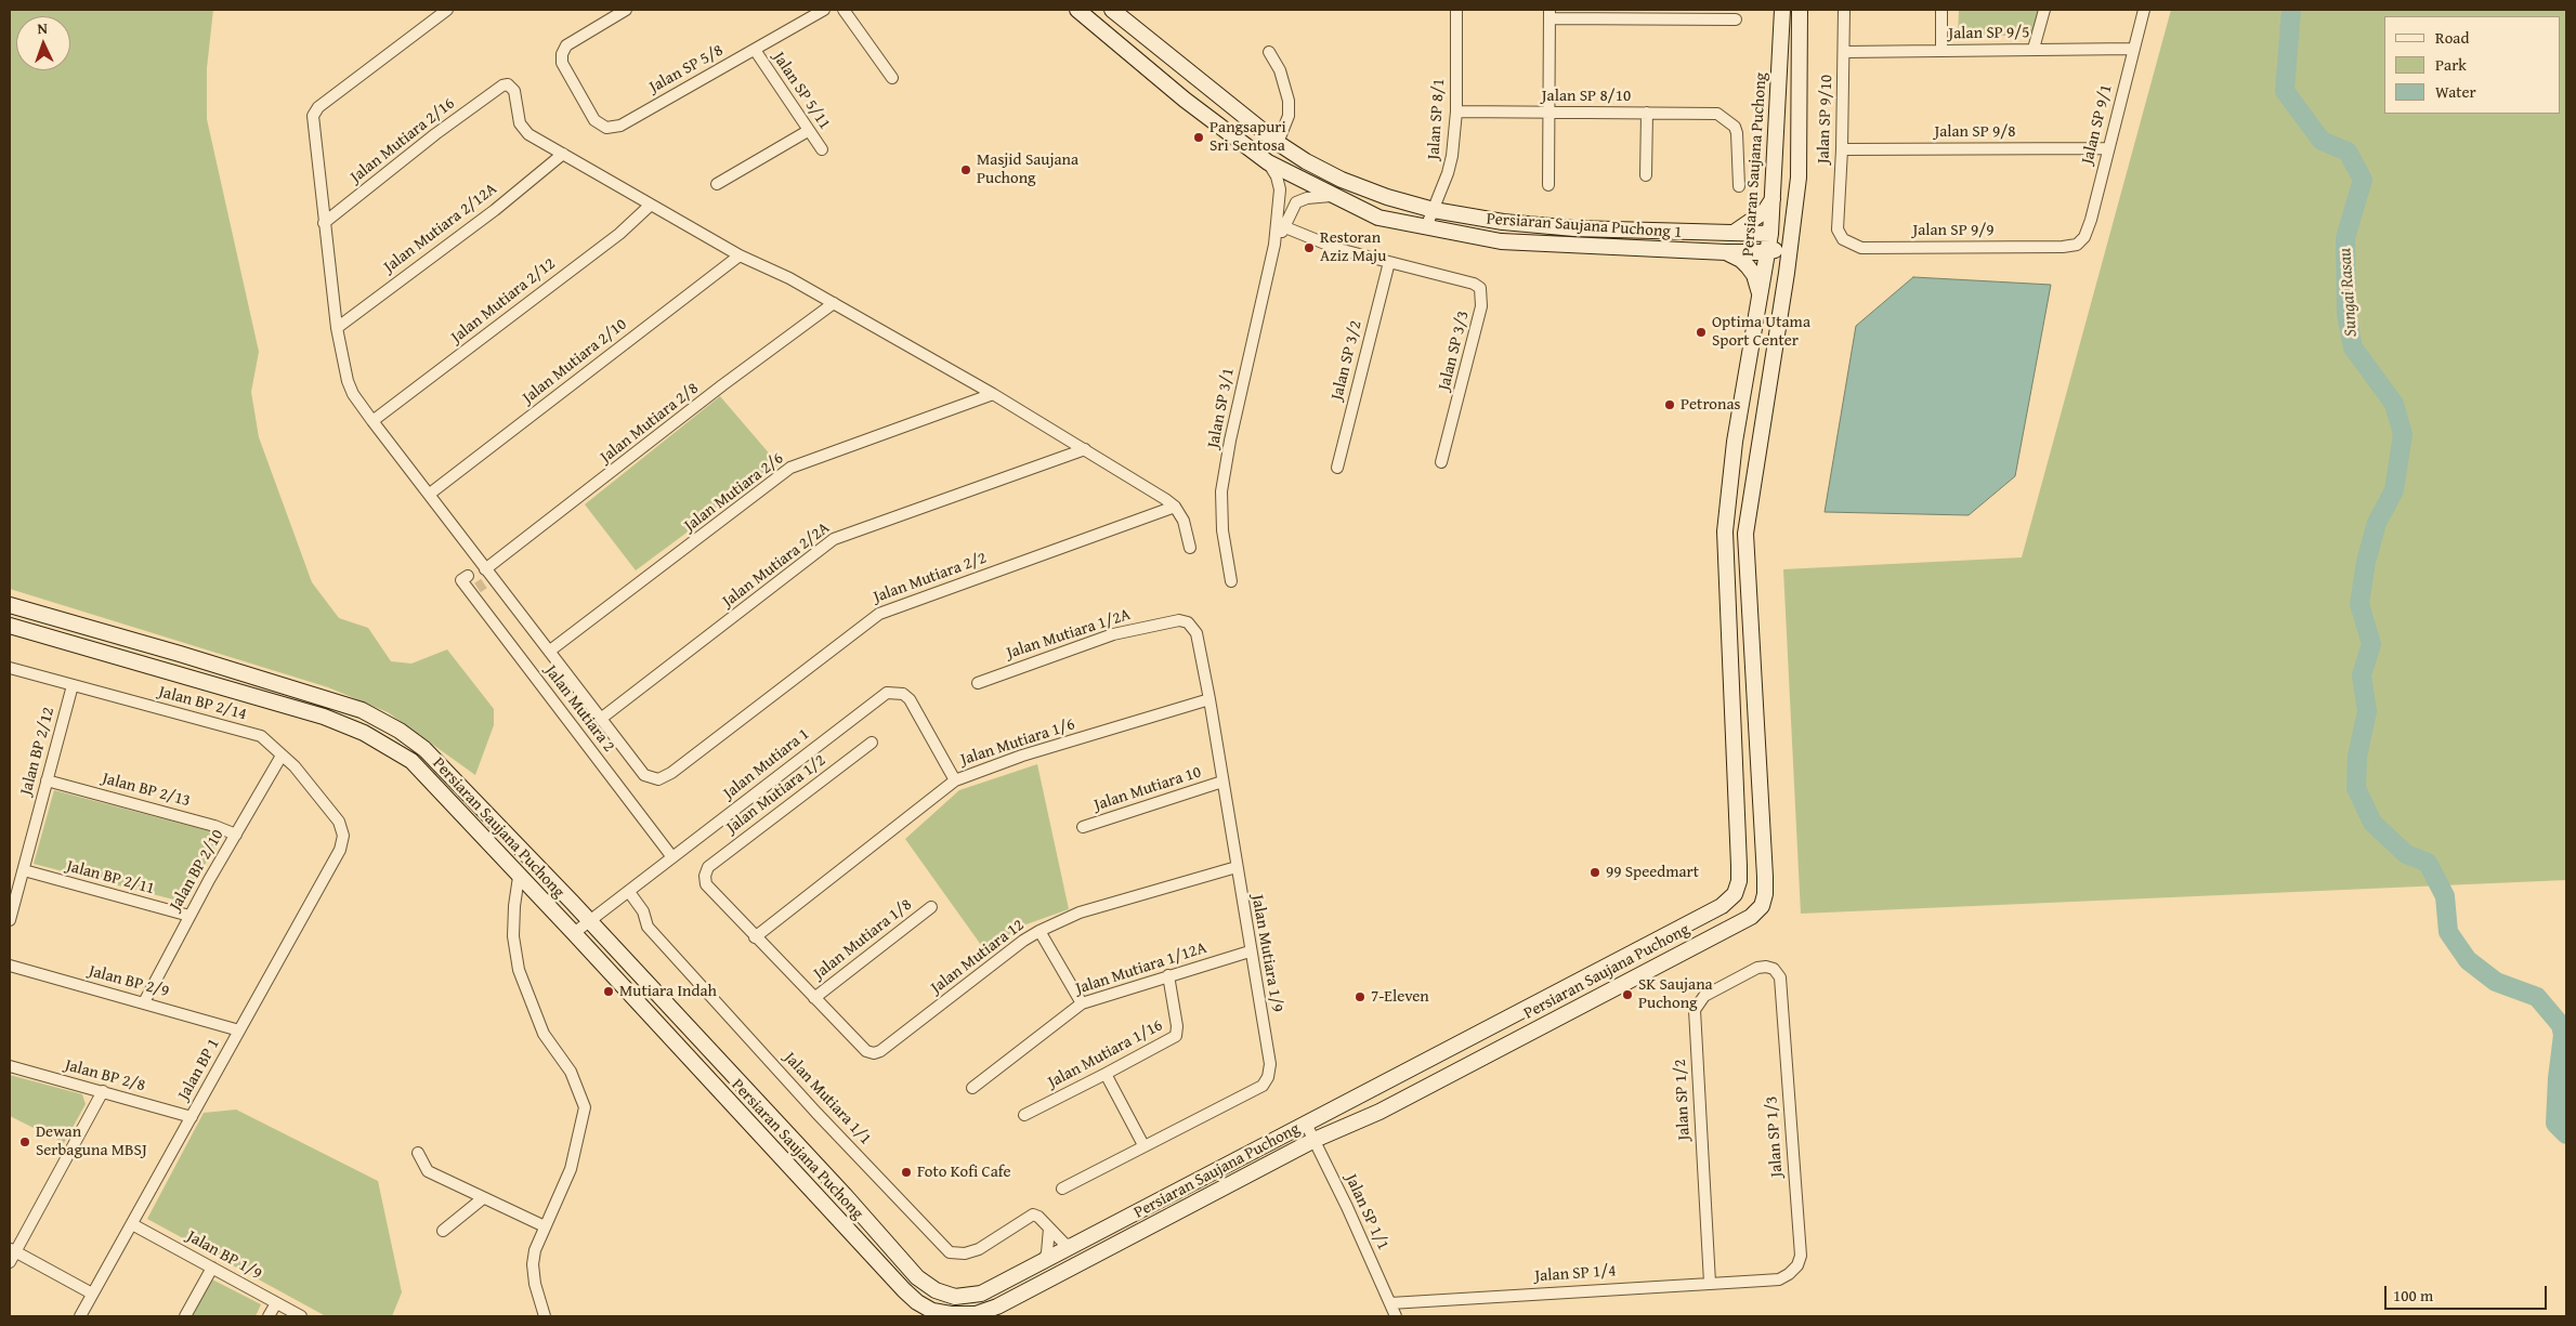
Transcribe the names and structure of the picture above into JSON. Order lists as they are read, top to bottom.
{
  "streets": {
    "street": [
      "Jalan SP 9/5",
      "Jalan SP 5/8",
      "Jalan SP 5/11",
      "Jalan SP 8/10",
      "Jalan SP 8/1",
      "Jalan SP 9/10",
      "Jalan SP 9/1",
      "Jalan SP 9/8",
      "Jalan Mutiara 2/16",
      "Persiaran Saujana Puchong",
      "Persiaran Saujana Puchong 1",
      "Jalan Mutiara 2/12A",
      "Jalan SP 9/9",
      "Jalan Mutiara 2/12",
      "Jalan SP 3/3",
      "Jalan SP 3/2",
      "Jalan Mutiara 2/10",
      "Jalan SP 3/1",
      "Jalan Mutiara 2/8",
      "Jalan Mutiara 2/6",
      "Jalan Mutiara 2/2A",
      "Jalan Mutiara 2/2",
      "Jalan Mutiara 1/2A",
      "Jalan BP 2/14",
      "Jalan Mutiara 2",
      "Jalan Mutiara 1/6",
      "Jalan BP 2/12",
      "Jalan Mutiara 1",
      "Jalan Mutiara 10",
      "Jalan BP 2/13",
      "Jalan Mutiara 1/2",
      "Jalan BP 2/10",
      "Jalan BP 2/11",
      "Jalan Mutiara 1/8",
      "Jalan Mutiara 1/9",
      "Jalan Mutiara 12",
      "Jalan Mutiara 1/12A",
      "Jalan BP 2/9",
      "Jalan Mutiara 1/16",
      "Jalan BP 1",
      "Jalan BP 2/8",
      "Jalan Mutiara 1/1",
      "Jalan SP 1/2",
      "Jalan SP 1/3",
      "Jalan SP 1/1",
      "Jalan BP 1/9",
      "Jalan SP 1/4"
    ]
  },
  "crossings": [
    ["Jalan SP 9/5", "Jalan SP 9/10"],
    ["Jalan SP 9/5", "Jalan SP 9/1"],
    ["Jalan SP 5/8", "Jalan SP 5/11"],
    ["Jalan SP 8/10", "Jalan SP 8/1"],
    ["Jalan SP 8/1", "Persiaran Saujana Puchong 1"],
    ["Jalan SP 9/10", "Jalan SP 9/8"],
    ["Jalan SP 9/10", "Jalan SP 9/9"],
    ["Jalan SP 9/1", "Jalan SP 9/8"],
    ["Jalan SP 9/1", "Jalan SP 9/9"],
    ["Jalan Mutiara 2/16", "Jalan Mutiara 2/12A"],
    ["Persiaran Saujana Puchong", "Persiaran Saujana Puchong 1"],
    ["Persiaran Saujana Puchong", "Jalan Mutiara 1"],
    ["Persiaran Saujana Puchong", "Jalan SP 1/1"],
    ["Persiaran Saujana Puchong 1", "Jalan SP 3/1"],
    ["Jalan SP 3/3", "Jalan SP 3/2"],
    ["Jalan SP 3/3", "Jalan SP 3/1"],
    ["Jalan Mutiara 2/8", "Jalan Mutiara 2"],
    ["Jalan Mutiara 2/2A", "Jalan Mutiara 2/2"],
    ["Jalan Mutiara 1/2A", "Jalan Mutiara 1/9"],
    ["Jalan BP 2/14", "Jalan BP 2/12"],
    ["Jalan BP 2/14", "Jalan BP 2/10"],
    ["Jalan BP 2/14", "Jalan BP 1"],
    ["Jalan Mutiara 2", "Jalan Mutiara 1"],
    ["Jalan Mutiara 1/6", "Jalan Mutiara 1"],
    ["Jalan Mutiara 1/6", "Jalan Mutiara 1/2"],
    ["Jalan Mutiara 1/6", "Jalan Mutiara 1/9"],
    ["Jalan BP 2/12", "Jalan BP 2/13"],
    ["Jalan BP 2/12", "Jalan BP 2/11"],
    ["Jalan Mutiara 1", "Jalan Mutiara 1/1"],
    ["Jalan Mutiara 10", "Jalan Mutiara 1/9"],
    ["Jalan BP 2/13", "Jalan BP 2/10"],
    ["Jalan BP 2/10", "Jalan BP 2/11"],
    ["Jalan BP 2/10", "Jalan BP 2/9"],
    ["Jalan Mutiara 1/8", "Jalan Mutiara 12"],
    ["Jalan Mutiara 1/9", "Jalan Mutiara 12"],
    ["Jalan Mutiara 1/9", "Jalan Mutiara 1/12A"],
    ["Jalan Mutiara 1/12A", "Jalan Mutiara 1/16"],
    ["Jalan BP 2/9", "Jalan BP 1"],
    ["Jalan BP 1", "Jalan BP 2/8"],
    ["Jalan BP 1", "Jalan BP 1/9"],
    ["Jalan SP 1/2", "Jalan SP 1/3"],
    ["Jalan SP 1/2", "Jalan SP 1/4"],
    ["Jalan SP 1/3", "Jalan SP 1/4"],
    ["Jalan SP 1/1", "Jalan SP 1/4"]
  ],
  "water": ["Sungai Rasau"],
  "places": [
    "Pangsapuri Sri Sentosa",
    "Masjid Saujana Puchong",
    "Restoran Aziz Maju",
    "Optima Utama Sport Center",
    "Petronas",
    "99 Speedmart",
    "Mutiara Indah",
    "SK Saujana Puchong",
    "7-Eleven",
    "Dewan Serbaguna MBSJ",
    "Foto Kofi Cafe"
  ],
  "legend": ["Road", "Park", "Water"],
  "scale_bar": "100 m",
  "north": "top"
}
